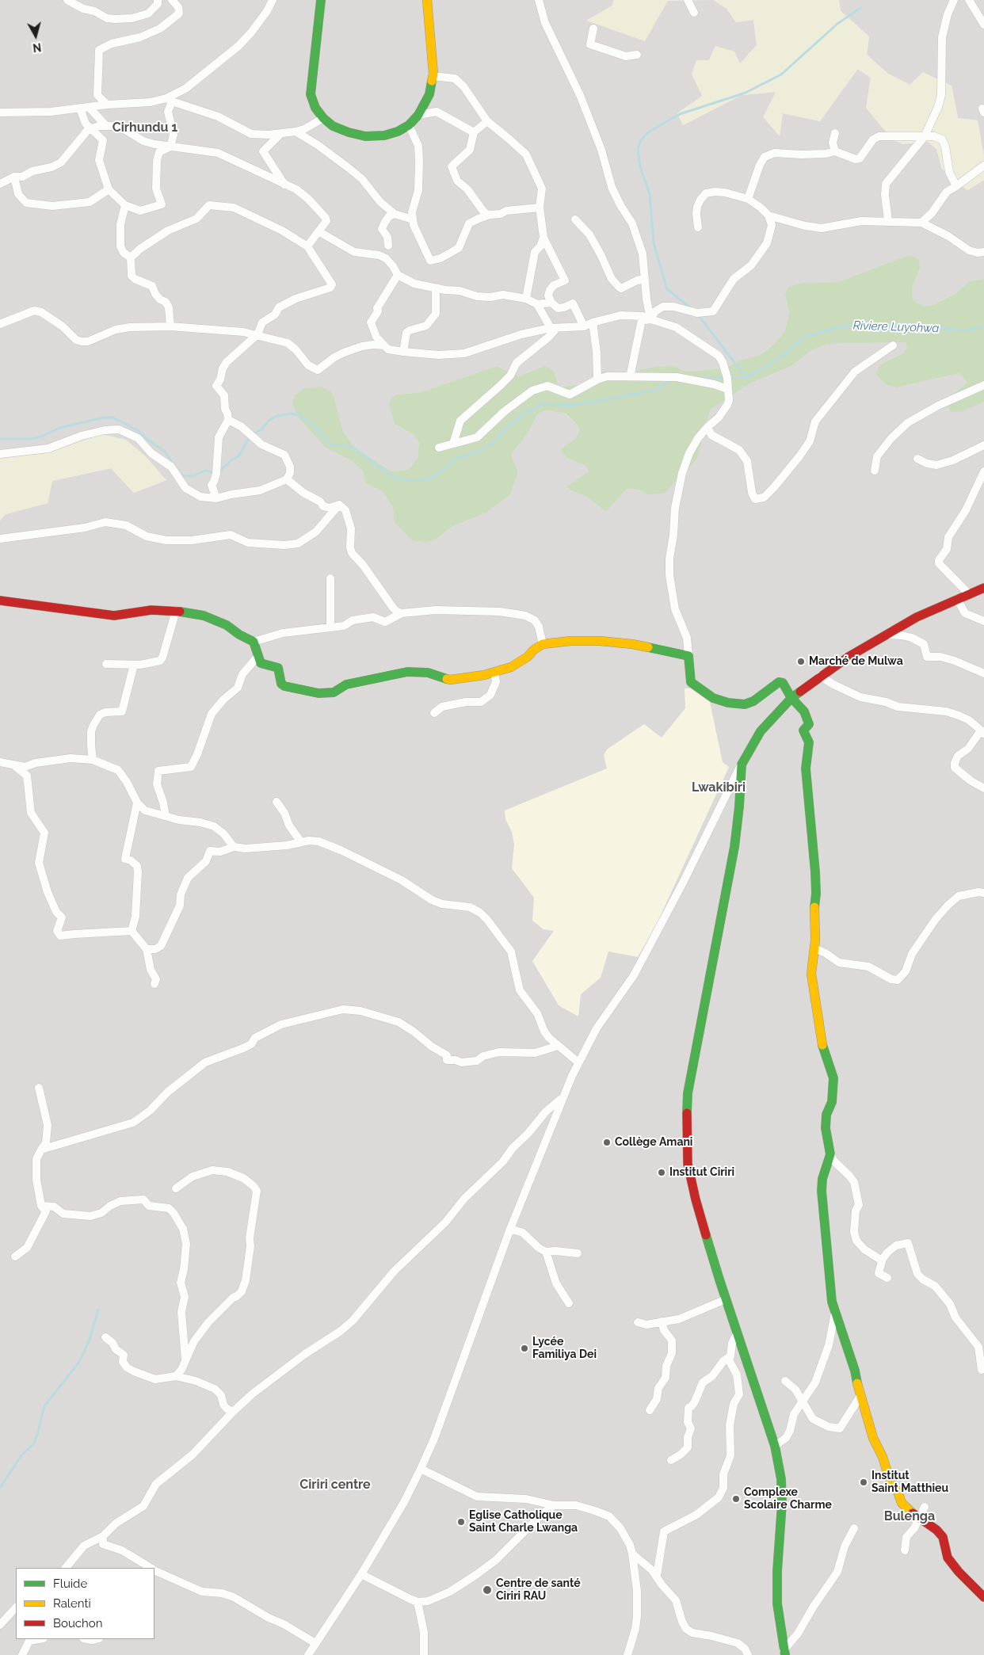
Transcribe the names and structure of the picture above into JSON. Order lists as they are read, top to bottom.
{
  "districts": [
    "Cirhundu 1",
    "Lwakibiri",
    "Ciriri centre",
    "Bulenga"
  ],
  "water": ["Riviere Luyohwa"],
  "places": [
    "Marché de Mulwa",
    "Collège Amani",
    "Institut Ciriri",
    "Lycée Familiya Dei",
    "Institut Saint Matthieu",
    "Complexe Scolaire Charme",
    "Eglise Catholique Saint Charle Lwanga",
    "Centre de santé Ciriri RAU"
  ],
  "legend": ["Fluide", "Ralenti", "Bouchon"],
  "north": "bottom"
}
